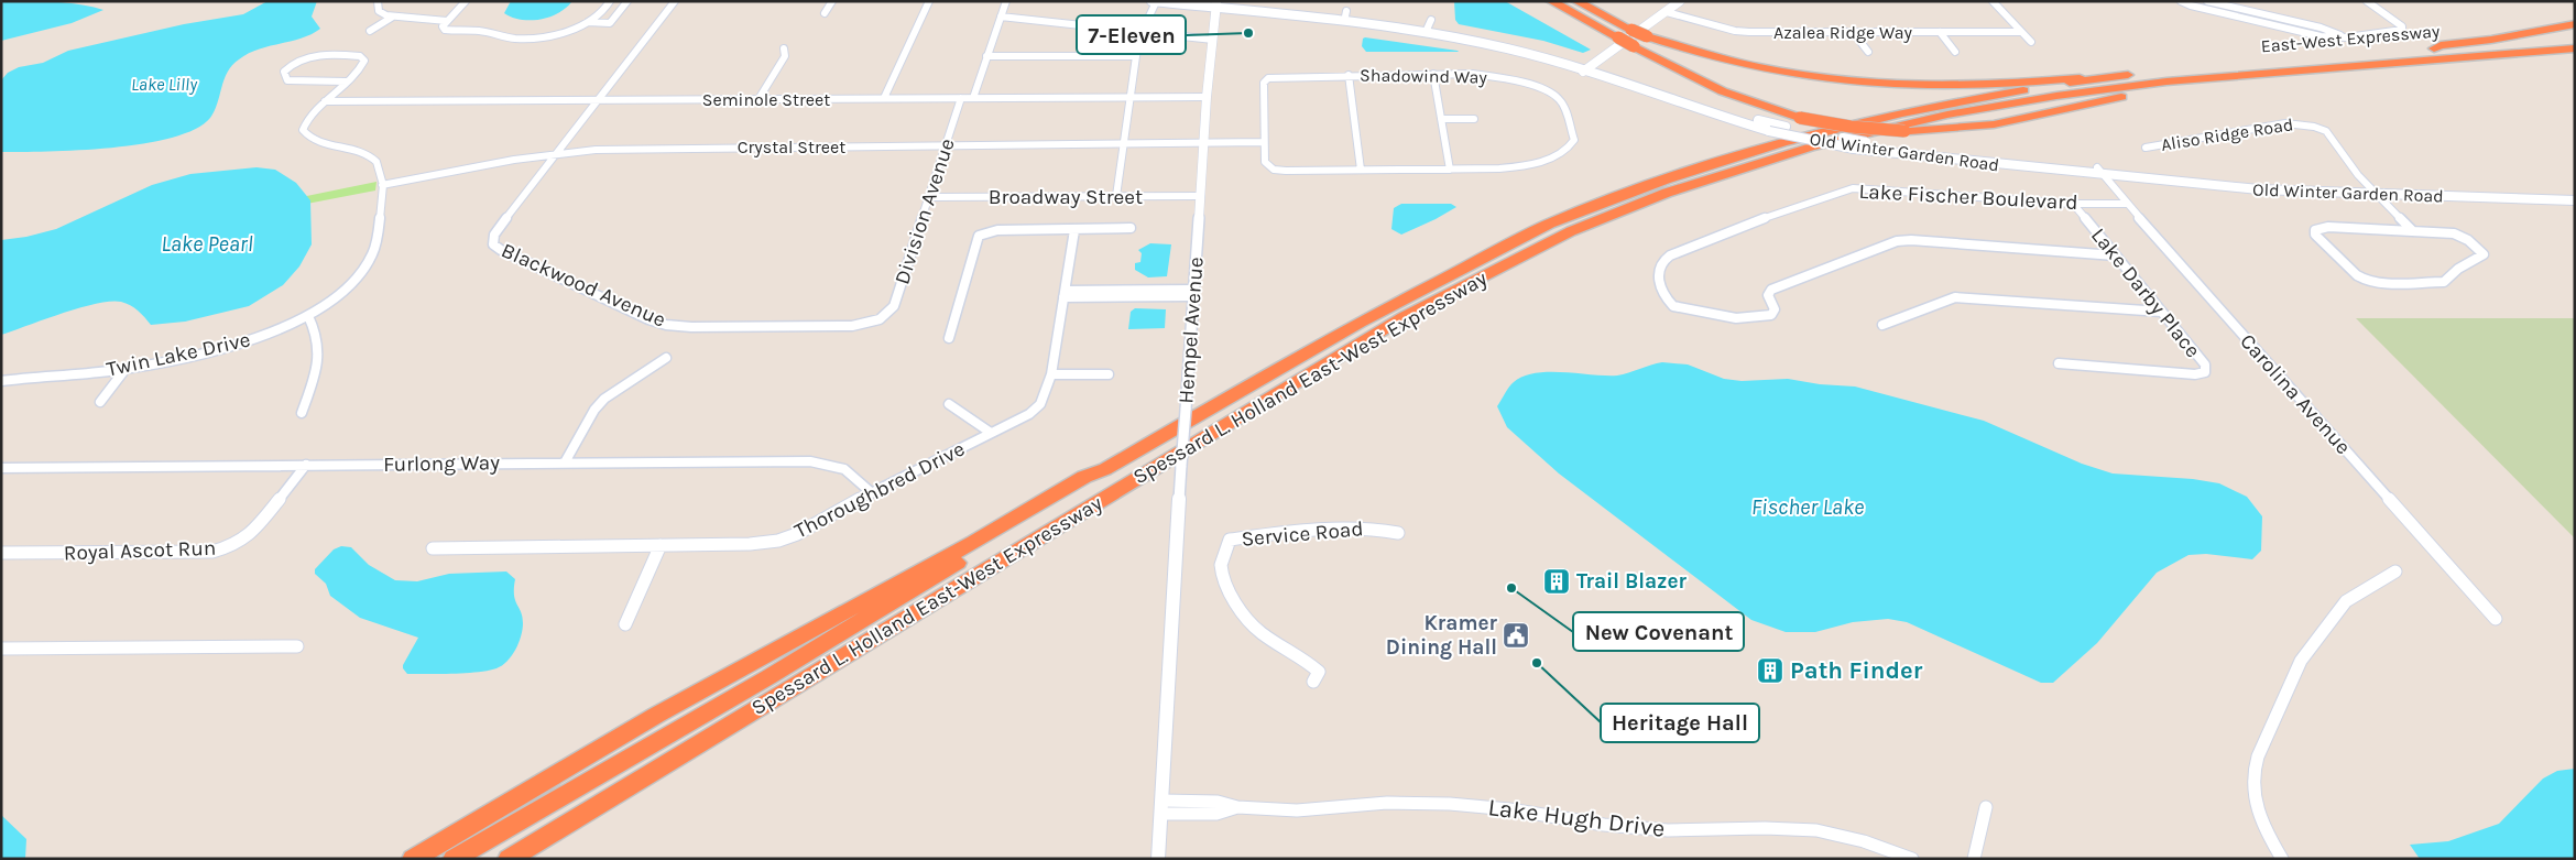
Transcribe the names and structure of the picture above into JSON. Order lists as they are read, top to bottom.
{
  "streets": {
    "highway": ["East-West Expressway", "Spessard L. Holland East-West Expressway"],
    "main road": ["Old Winter Garden Road"],
    "street": [
      "Azalea Ridge Way",
      "Shadowind Way",
      "Seminole Street",
      "Aliso Ridge Road",
      "Crystal Street",
      "Broadway Street",
      "Lake Fischer Boulevard",
      "Division Avenue",
      "Blackwood Avenue",
      "Lake Darby Place",
      "Hempel Avenue",
      "Twin Lake Drive",
      "Carolina Avenue",
      "Furlong Way",
      "Thoroughbred Drive",
      "Service Road",
      "Royal Ascot Run",
      "Lake Hugh Drive"
    ]
  },
  "crossings": [
    ["East-West Expressway", "Spessard L. Holland East-West Expressway"],
    ["Seminole Street", "Division Avenue"],
    ["Seminole Street", "Blackwood Avenue"],
    ["Seminole Street", "Hempel Avenue"],
    ["Seminole Street", "Twin Lake Drive"],
    ["Aliso Ridge Road", "Old Winter Garden Road"],
    ["Crystal Street", "Division Avenue"],
    ["Crystal Street", "Blackwood Avenue"],
    ["Crystal Street", "Hempel Avenue"],
    ["Crystal Street", "Twin Lake Drive"],
    ["Old Winter Garden Road", "Hempel Avenue"],
    ["Old Winter Garden Road", "Carolina Avenue"],
    ["Broadway Street", "Division Avenue"],
    ["Broadway Street", "Hempel Avenue"],
    ["Lake Fischer Boulevard", "Lake Darby Place"],
    ["Lake Fischer Boulevard", "Carolina Avenue"],
    ["Division Avenue", "Blackwood Avenue"],
    ["Hempel Avenue", "Lake Hugh Drive"],
    ["Furlong Way", "Thoroughbred Drive"],
    ["Furlong Way", "Royal Ascot Run"]
  ],
  "water": ["Lake Lilly", "Lake Pearl", "Fischer Lake"],
  "places": {
    "other": ["7-Eleven", "New Covenant", "Heritage Hall"],
    "building": ["Trail Blazer", "Path Finder"],
    "public building": ["Kramer Dining Hall"]
  }
}
